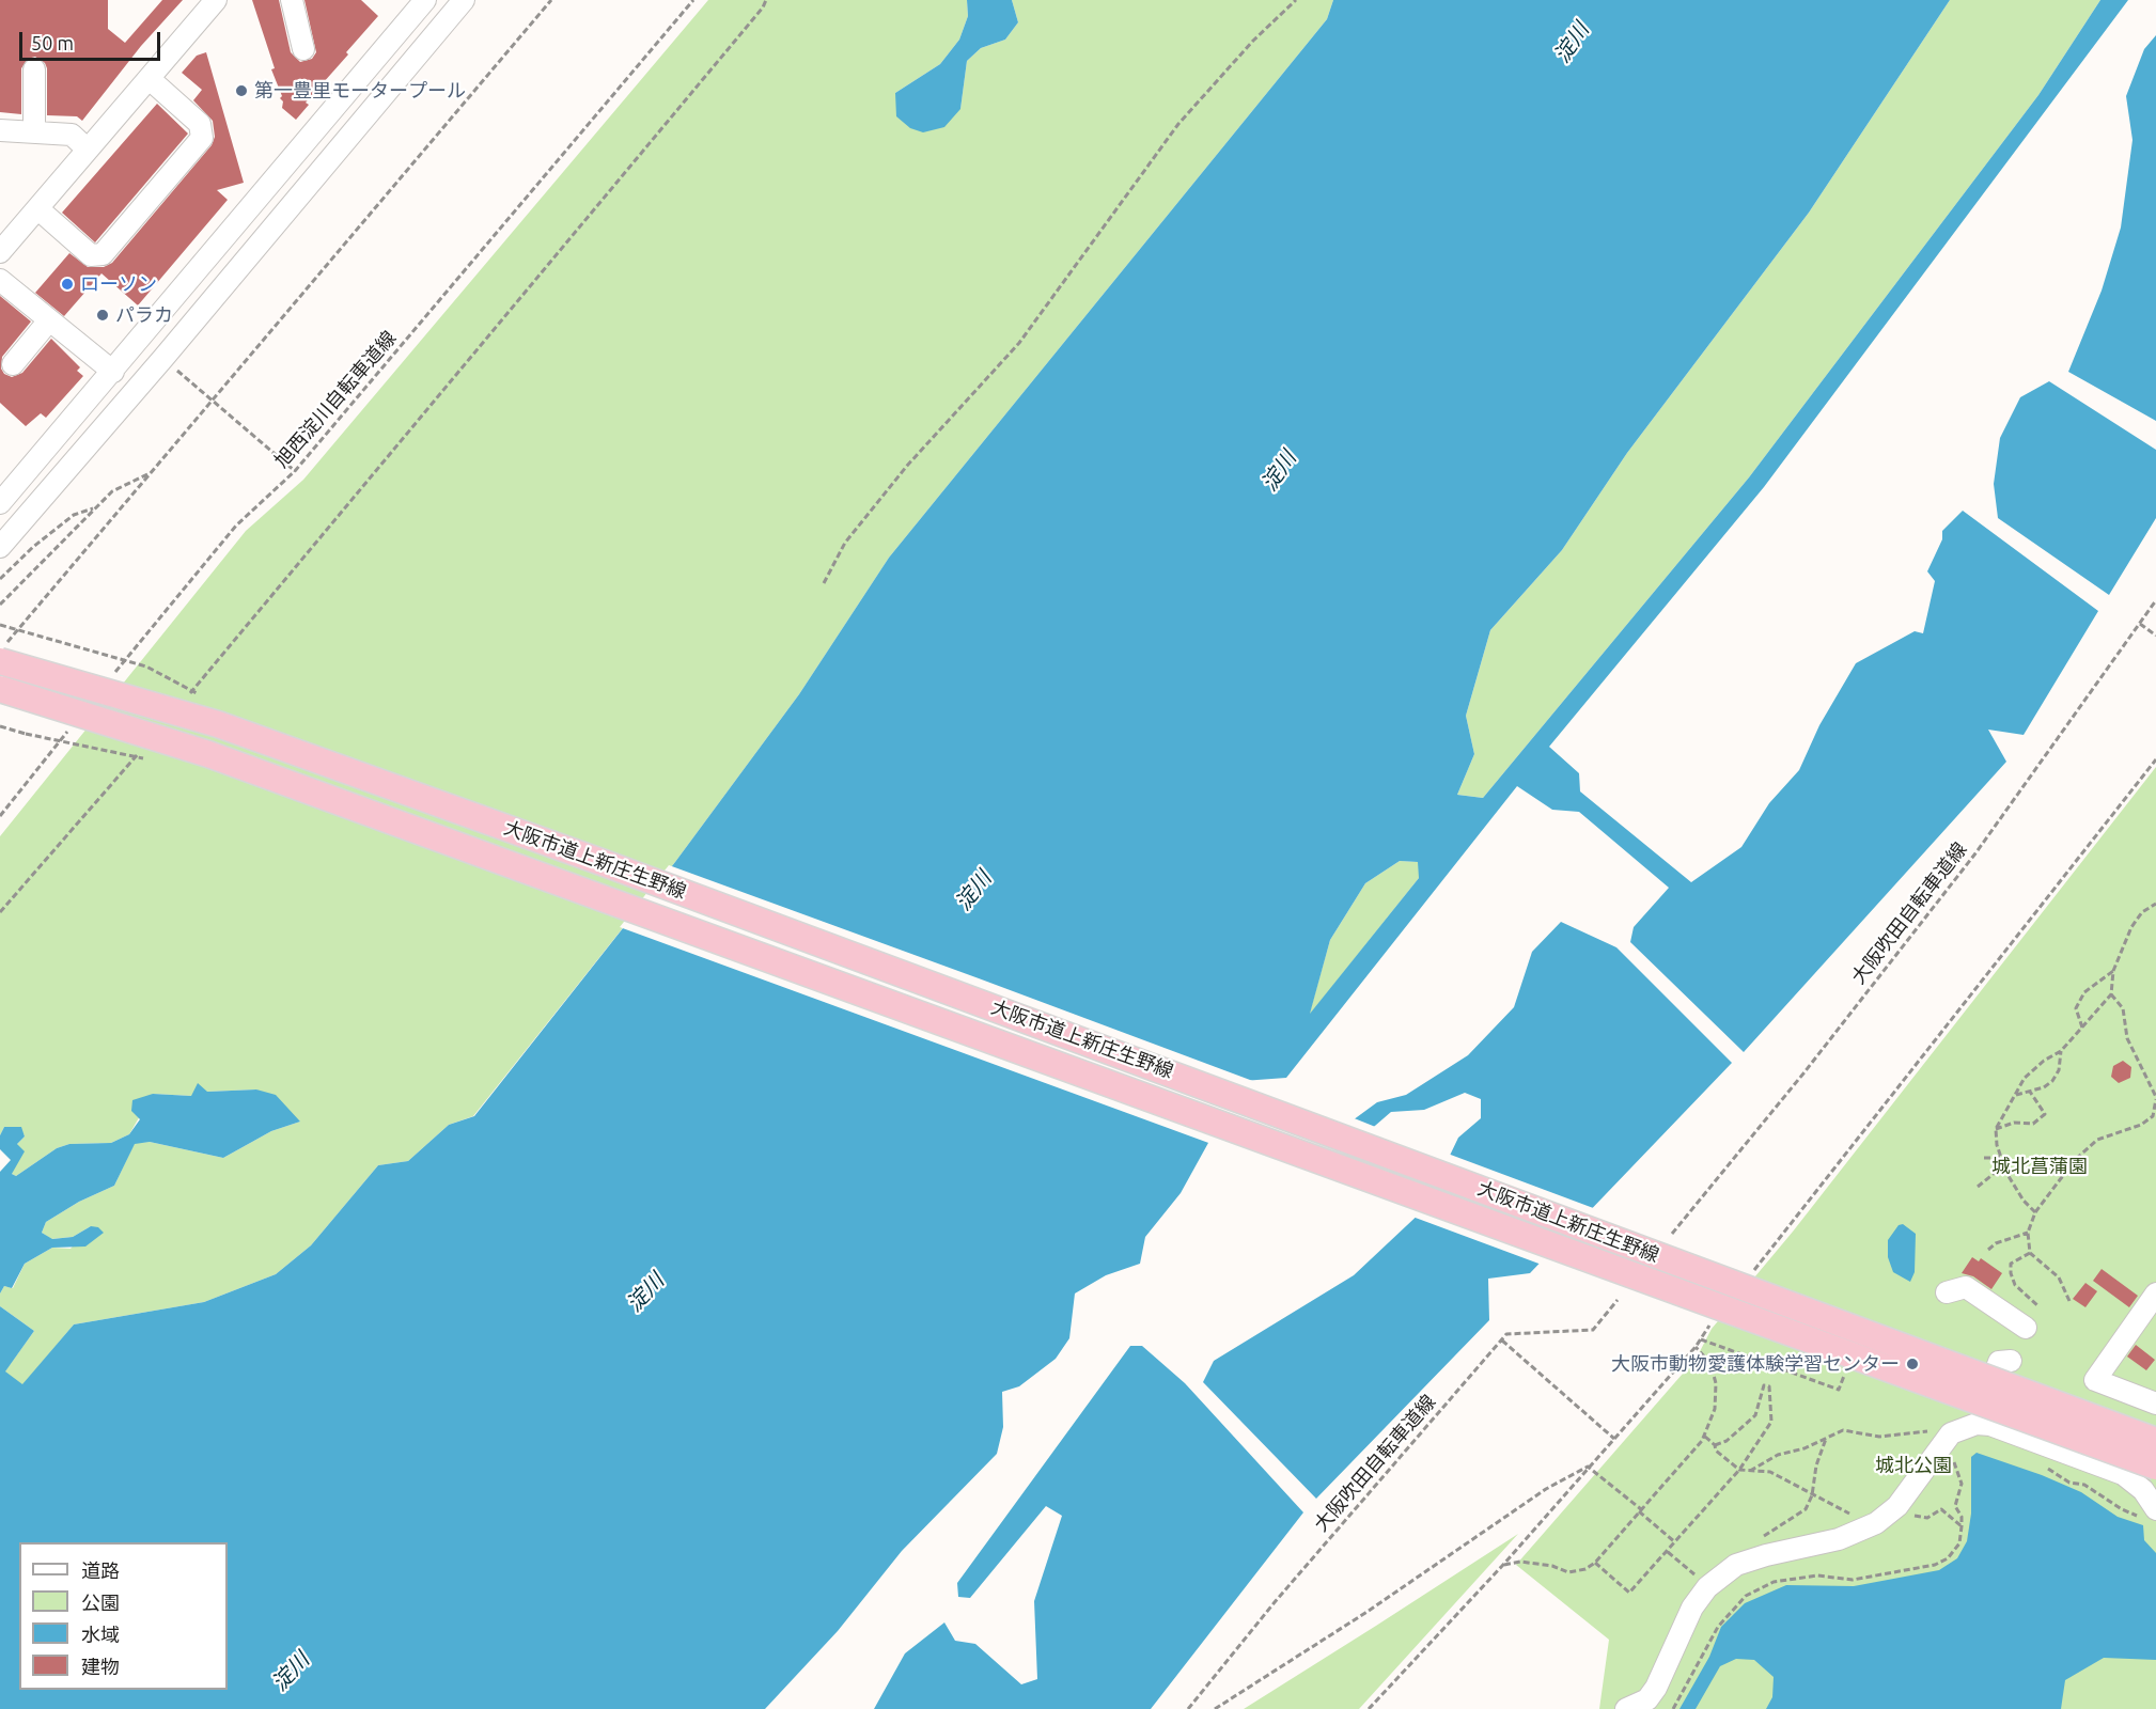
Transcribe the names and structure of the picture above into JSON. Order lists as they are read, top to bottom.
{
  "streets": {
    "main road": ["大阪市道上新庄生野線"],
    "path": ["旭西淀川自転車道線", "大阪吹田自転車道線"]
  },
  "water": ["淀川"],
  "parks": ["城北菖蒲園", "城北公園"],
  "places": [
    "第一豊里モータープール",
    "ローソン",
    "パラカ",
    "大阪市動物愛護体験学習センター"
  ],
  "legend": [
    "道路",
    "公園",
    "水域",
    "建物"
  ],
  "scale_bar": "50 m"
}
